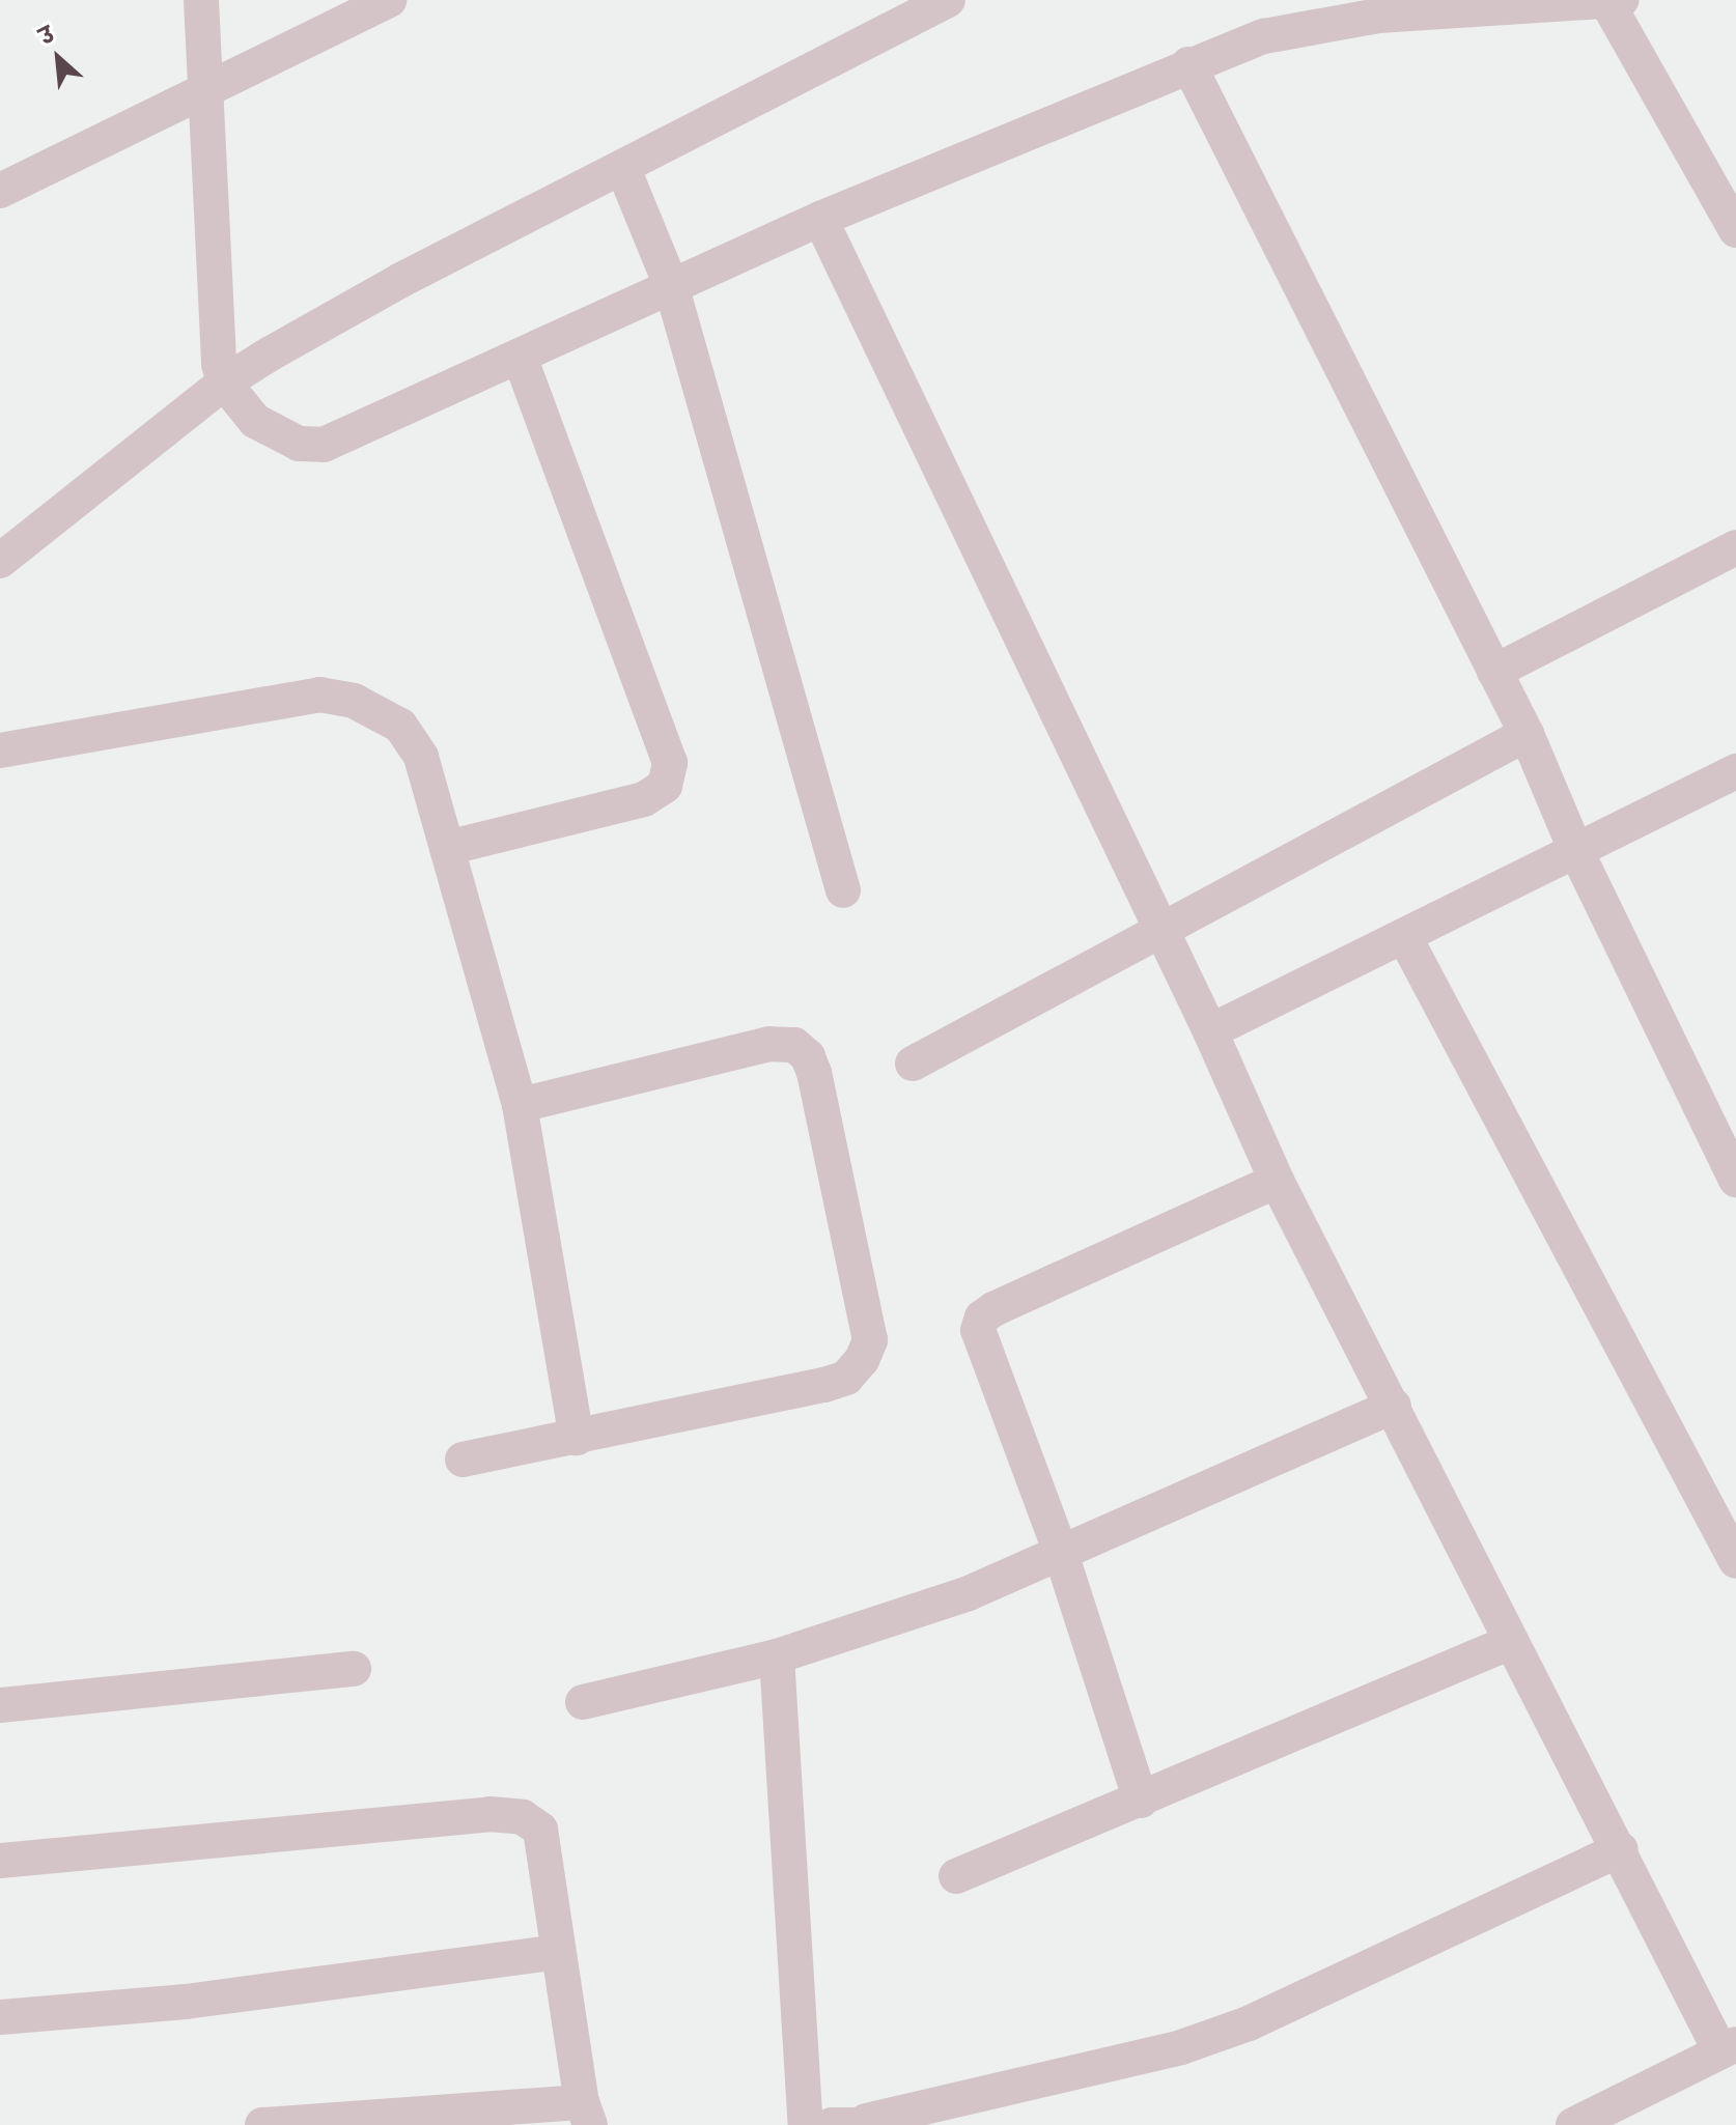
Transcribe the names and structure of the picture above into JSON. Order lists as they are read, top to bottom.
{
  "north": "top left"
}
